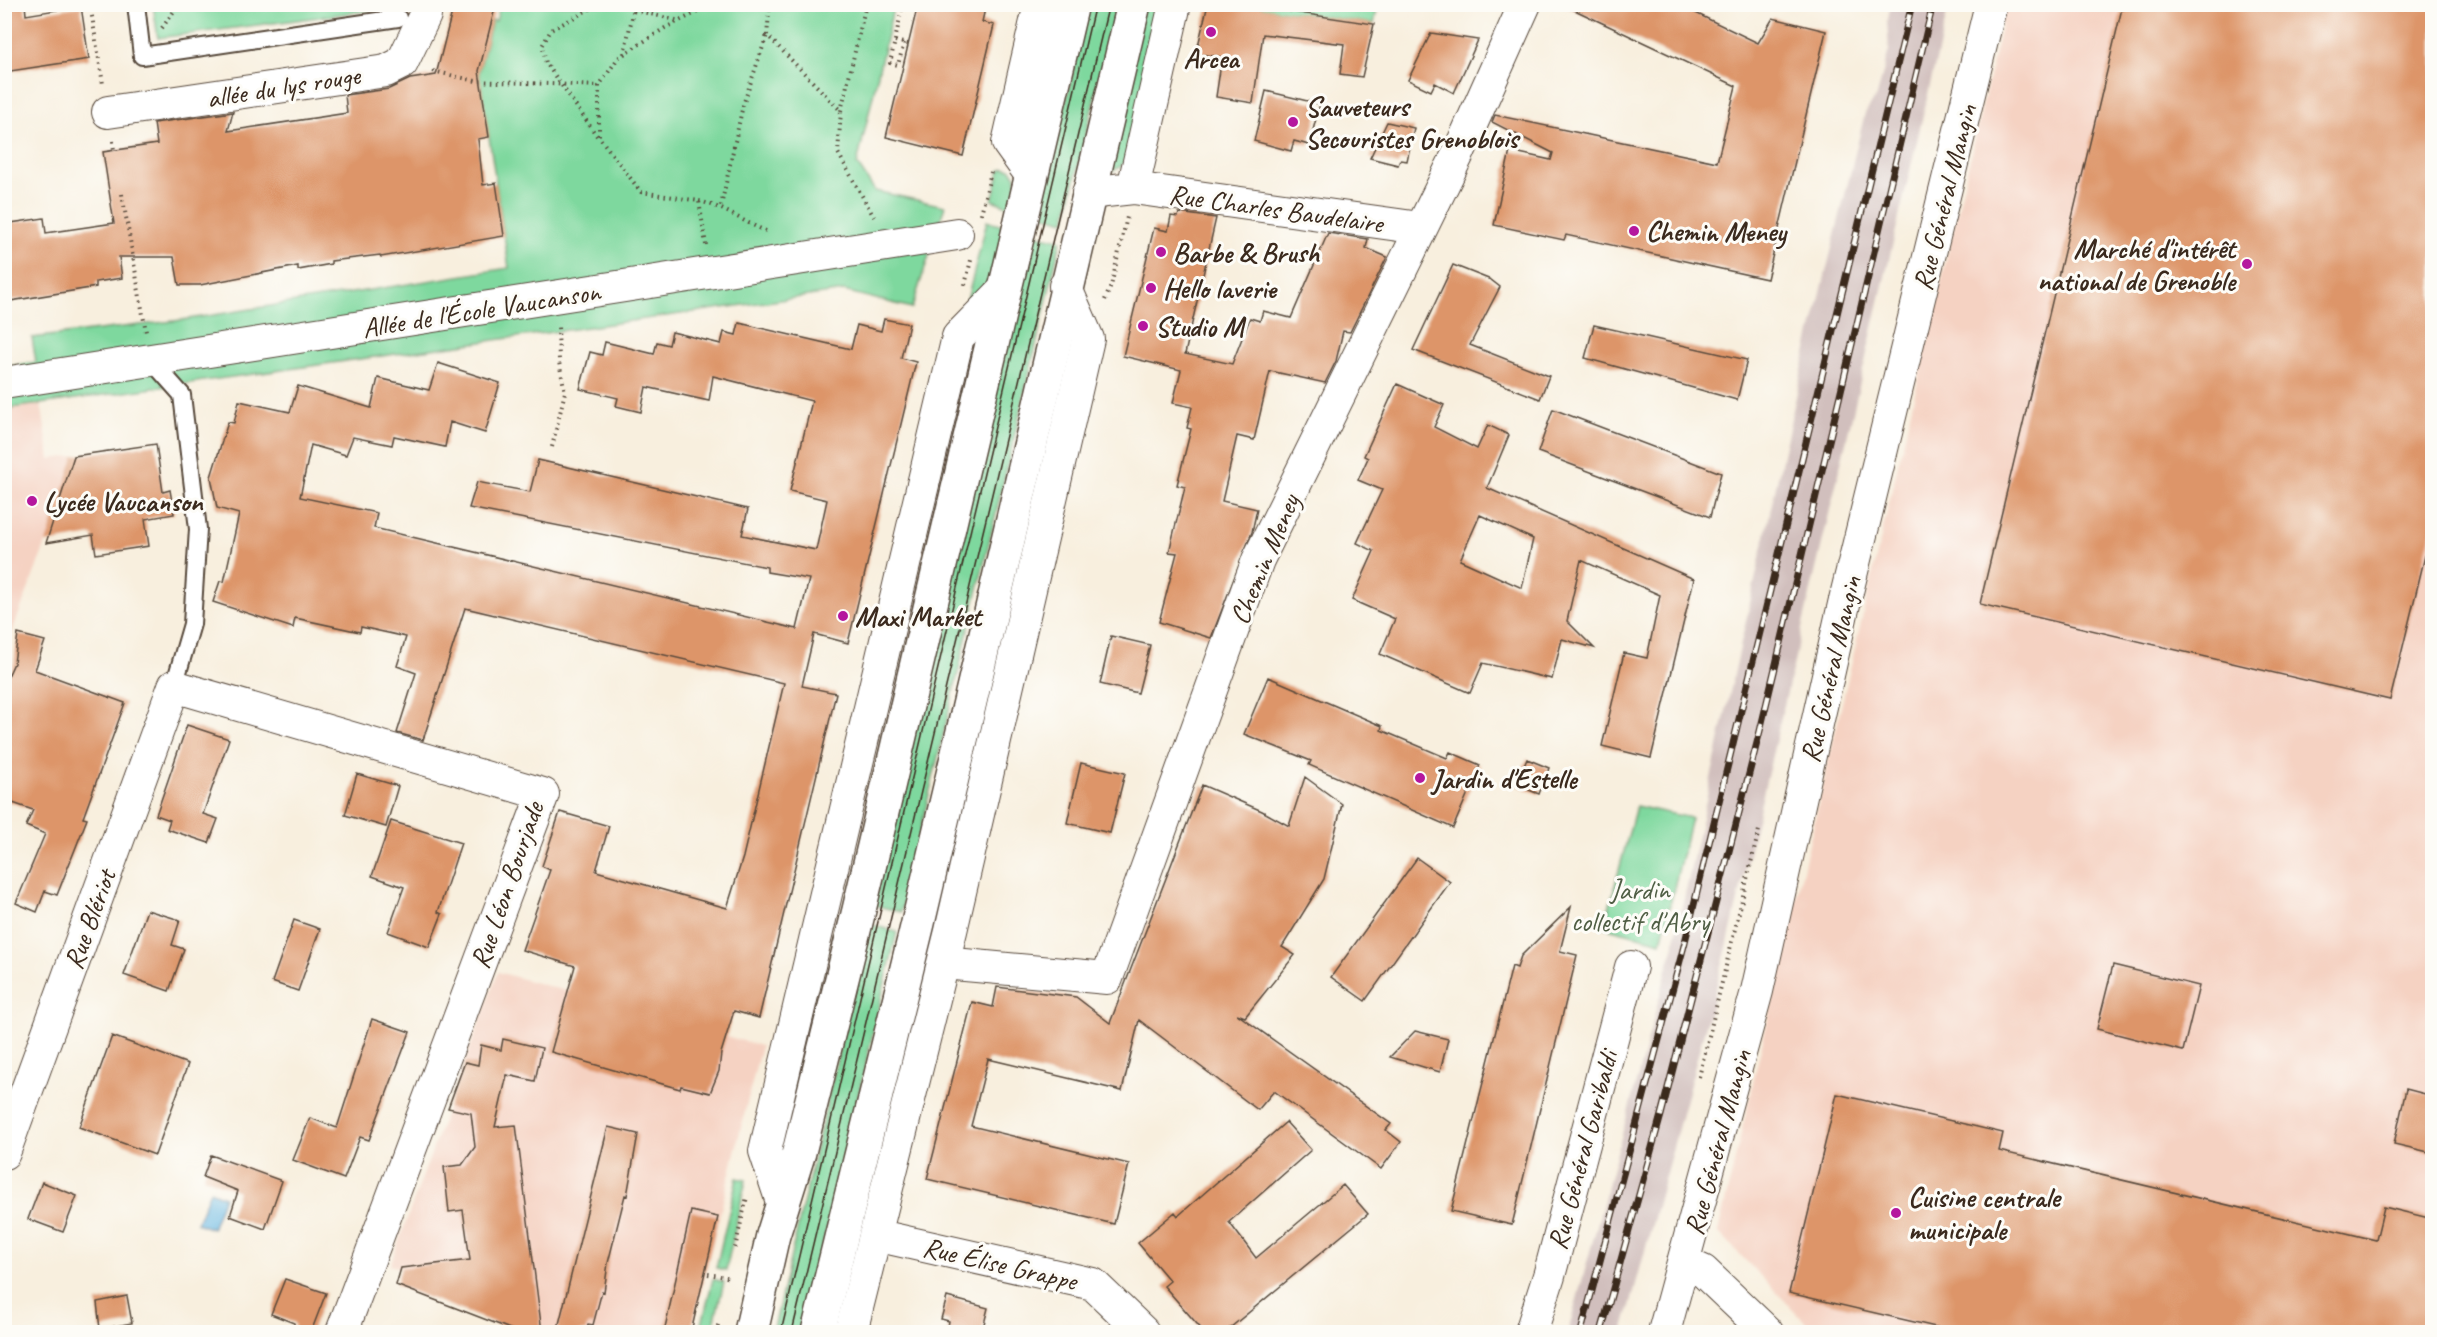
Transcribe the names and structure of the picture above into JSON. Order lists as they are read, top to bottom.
{
  "streets": {
    "street": [
      "allée du lys rouge",
      "Rue Général Mangin",
      "Rue Charles Baudelaire",
      "Allée de l'École Vaucanson",
      "Chemin Meney",
      "Rue Léon Bourjade",
      "Rue Blériot",
      "Rue Général Garibaldi",
      "Rue Élise Grappe"
    ]
  },
  "crossings": [
    ["Rue Charles Baudelaire", "Chemin Meney"],
    ["Rue Léon Bourjade", "Rue Blériot"]
  ],
  "parks": ["Jardin collectif d'Abry"],
  "places": [
    "Arcea",
    "Sauveteurs Secouristes Grenoblois",
    "Chemin Meney",
    "Barbe & Brush",
    "Marché d'intérêt national de Grenoble",
    "Hello laverie",
    "Studio M",
    "Lycée Vaucanson",
    "Maxi Market",
    "Jardin d'Estelle",
    "Cuisine centrale municipale"
  ]
}
